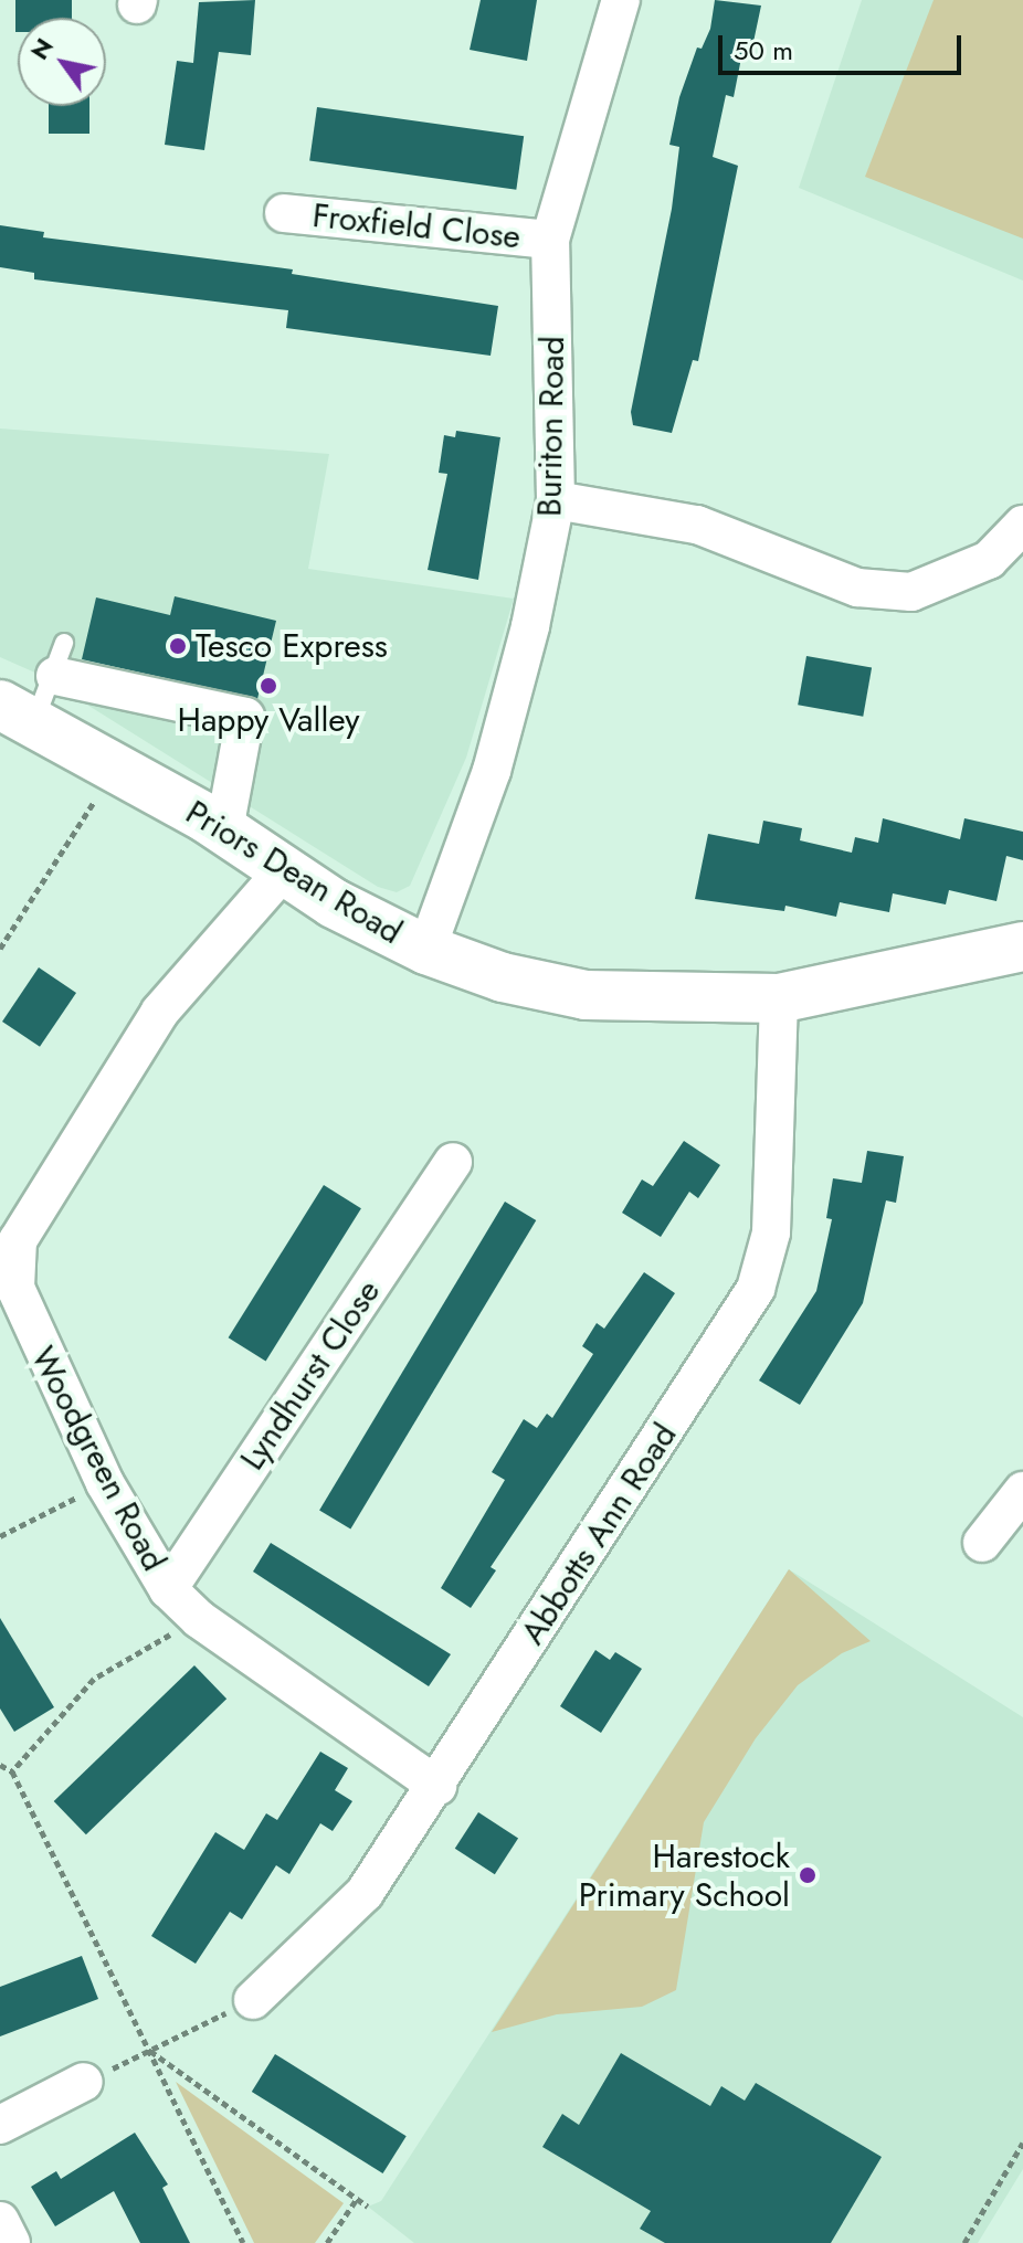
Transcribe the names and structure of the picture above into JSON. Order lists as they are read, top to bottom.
{
  "streets": {
    "street": [
      "Froxfield Close",
      "Buriton Road",
      "Priors Dean Road",
      "Lyndhurst Close",
      "Woodgreen Road",
      "Abbotts Ann Road"
    ]
  },
  "crossings": [
    ["Froxfield Close", "Buriton Road"],
    ["Buriton Road", "Priors Dean Road"],
    ["Priors Dean Road", "Woodgreen Road"],
    ["Priors Dean Road", "Abbotts Ann Road"],
    ["Lyndhurst Close", "Woodgreen Road"],
    ["Woodgreen Road", "Abbotts Ann Road"]
  ],
  "places": ["Tesco Express", "Happy Valley", "Harestock Primary School"],
  "scale_bar": "50 m",
  "north": "top left"
}
